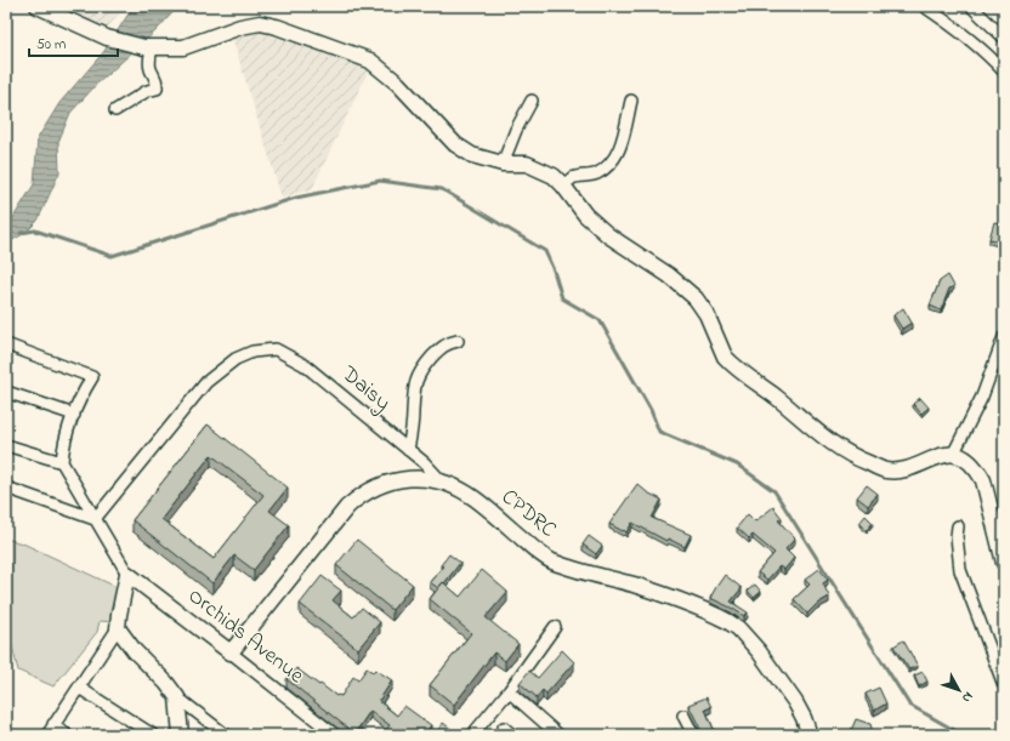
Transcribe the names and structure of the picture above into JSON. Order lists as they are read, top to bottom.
{
  "streets": {
    "street": ["Daisy", "CPDRC", "Orchids Avenue"]
  },
  "crossings": [
    ["Daisy", "CPDRC"],
    ["CPDRC", "Orchids Avenue"]
  ],
  "scale_bar": "50 m",
  "north": "bottom right"
}
